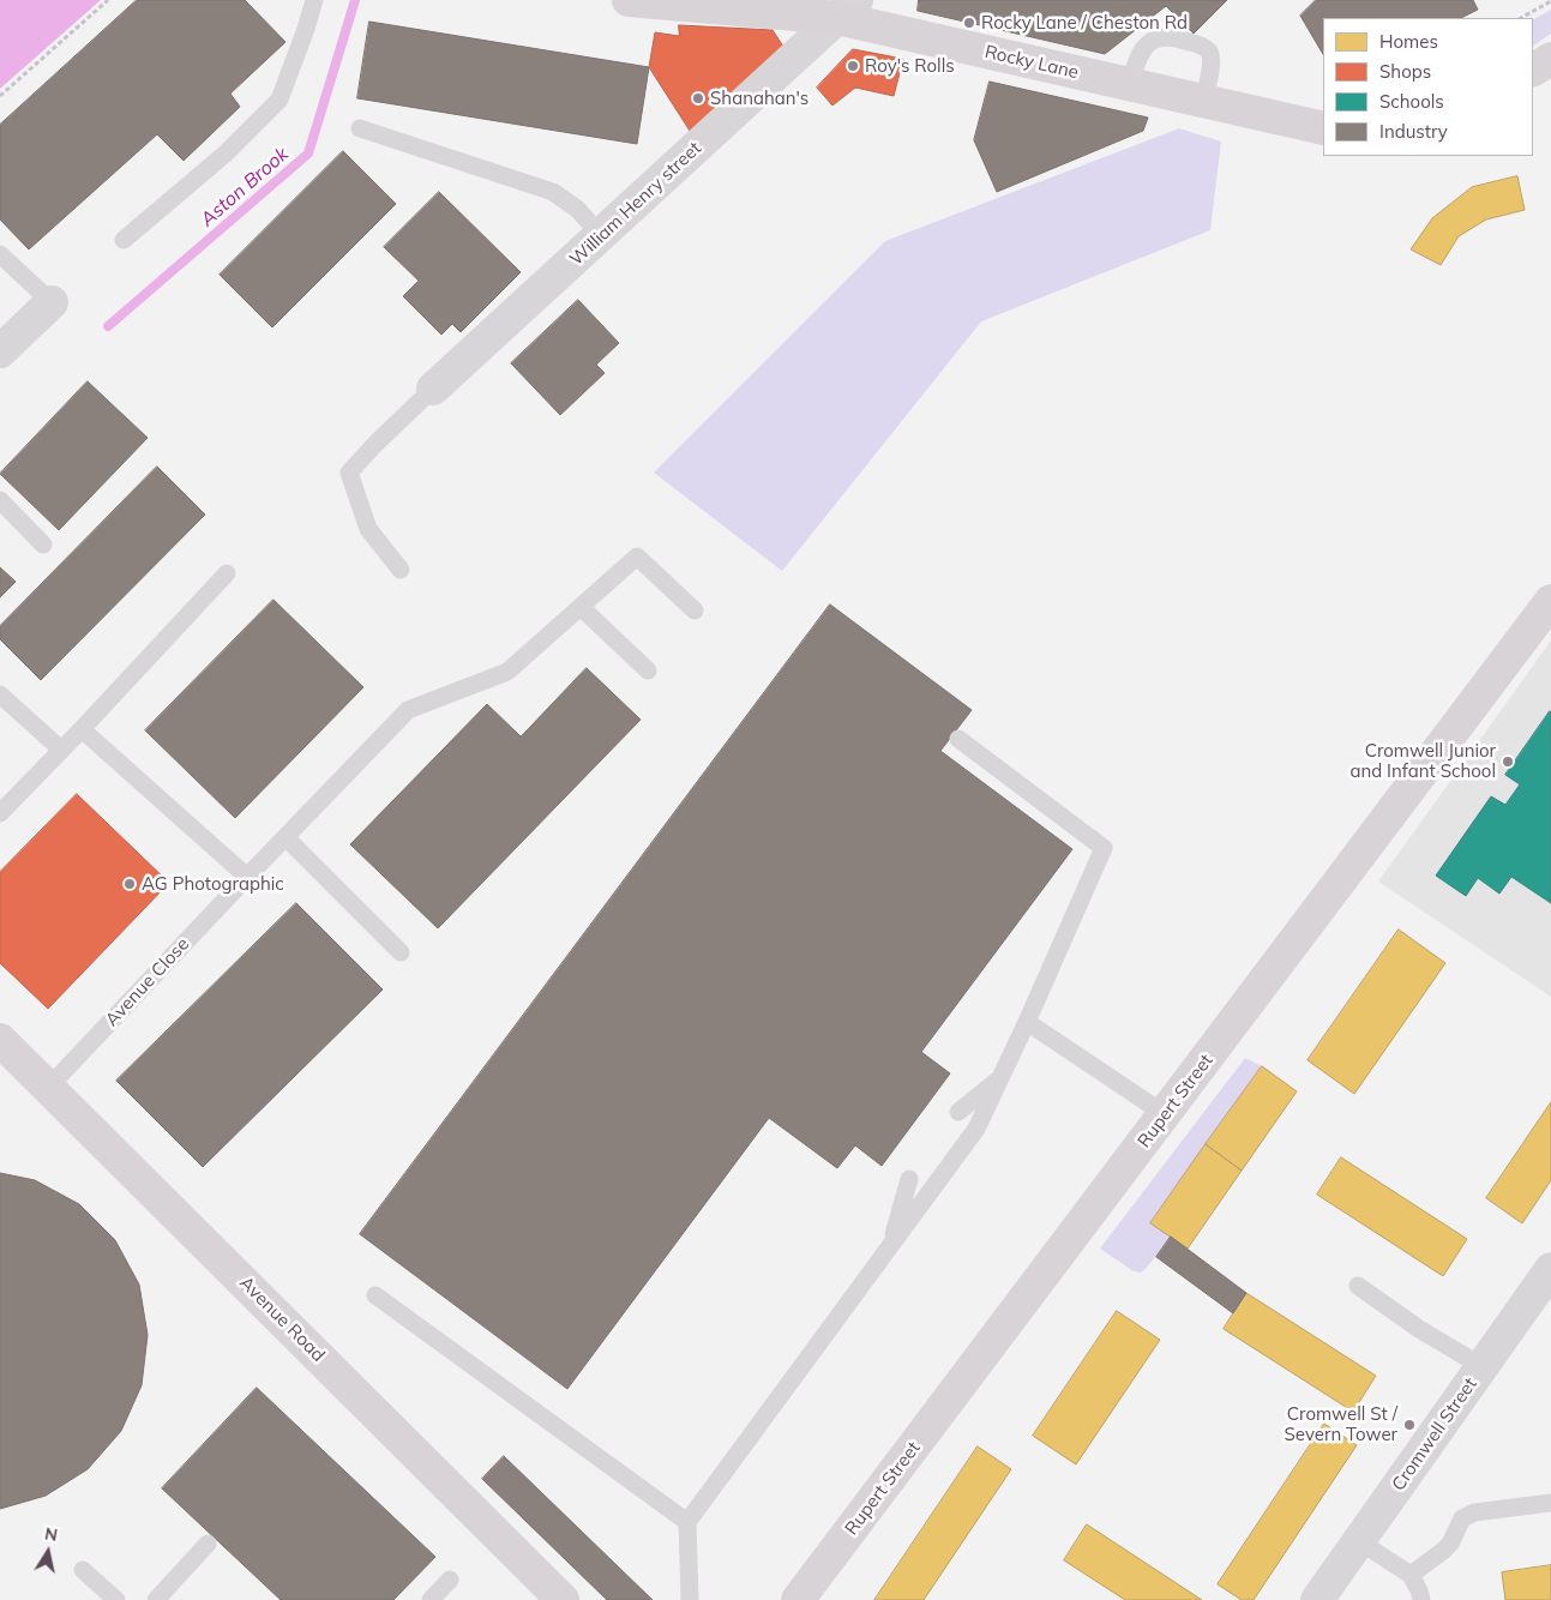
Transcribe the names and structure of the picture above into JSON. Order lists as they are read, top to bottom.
{
  "streets": {
    "street": [
      "Rocky Lane",
      "William Henry street",
      "Rupert Street",
      "Avenue Road",
      "Cromwell Street"
    ],
    "lane": ["Avenue Close"]
  },
  "crossings": [
    ["Rocky Lane", "William Henry street"],
    ["Avenue Close", "Avenue Road"]
  ],
  "water": ["Aston Brook"],
  "places": [
    "Rocky Lane / Cheston Rd",
    "Roy's Rolls",
    "Shanahan's",
    "Cromwell Junior and Infant School",
    "AG Photographic",
    "Cromwell St / Severn Tower"
  ],
  "legend": [
    "Homes",
    "Shops",
    "Schools",
    "Industry"
  ],
  "north": "top"
}
